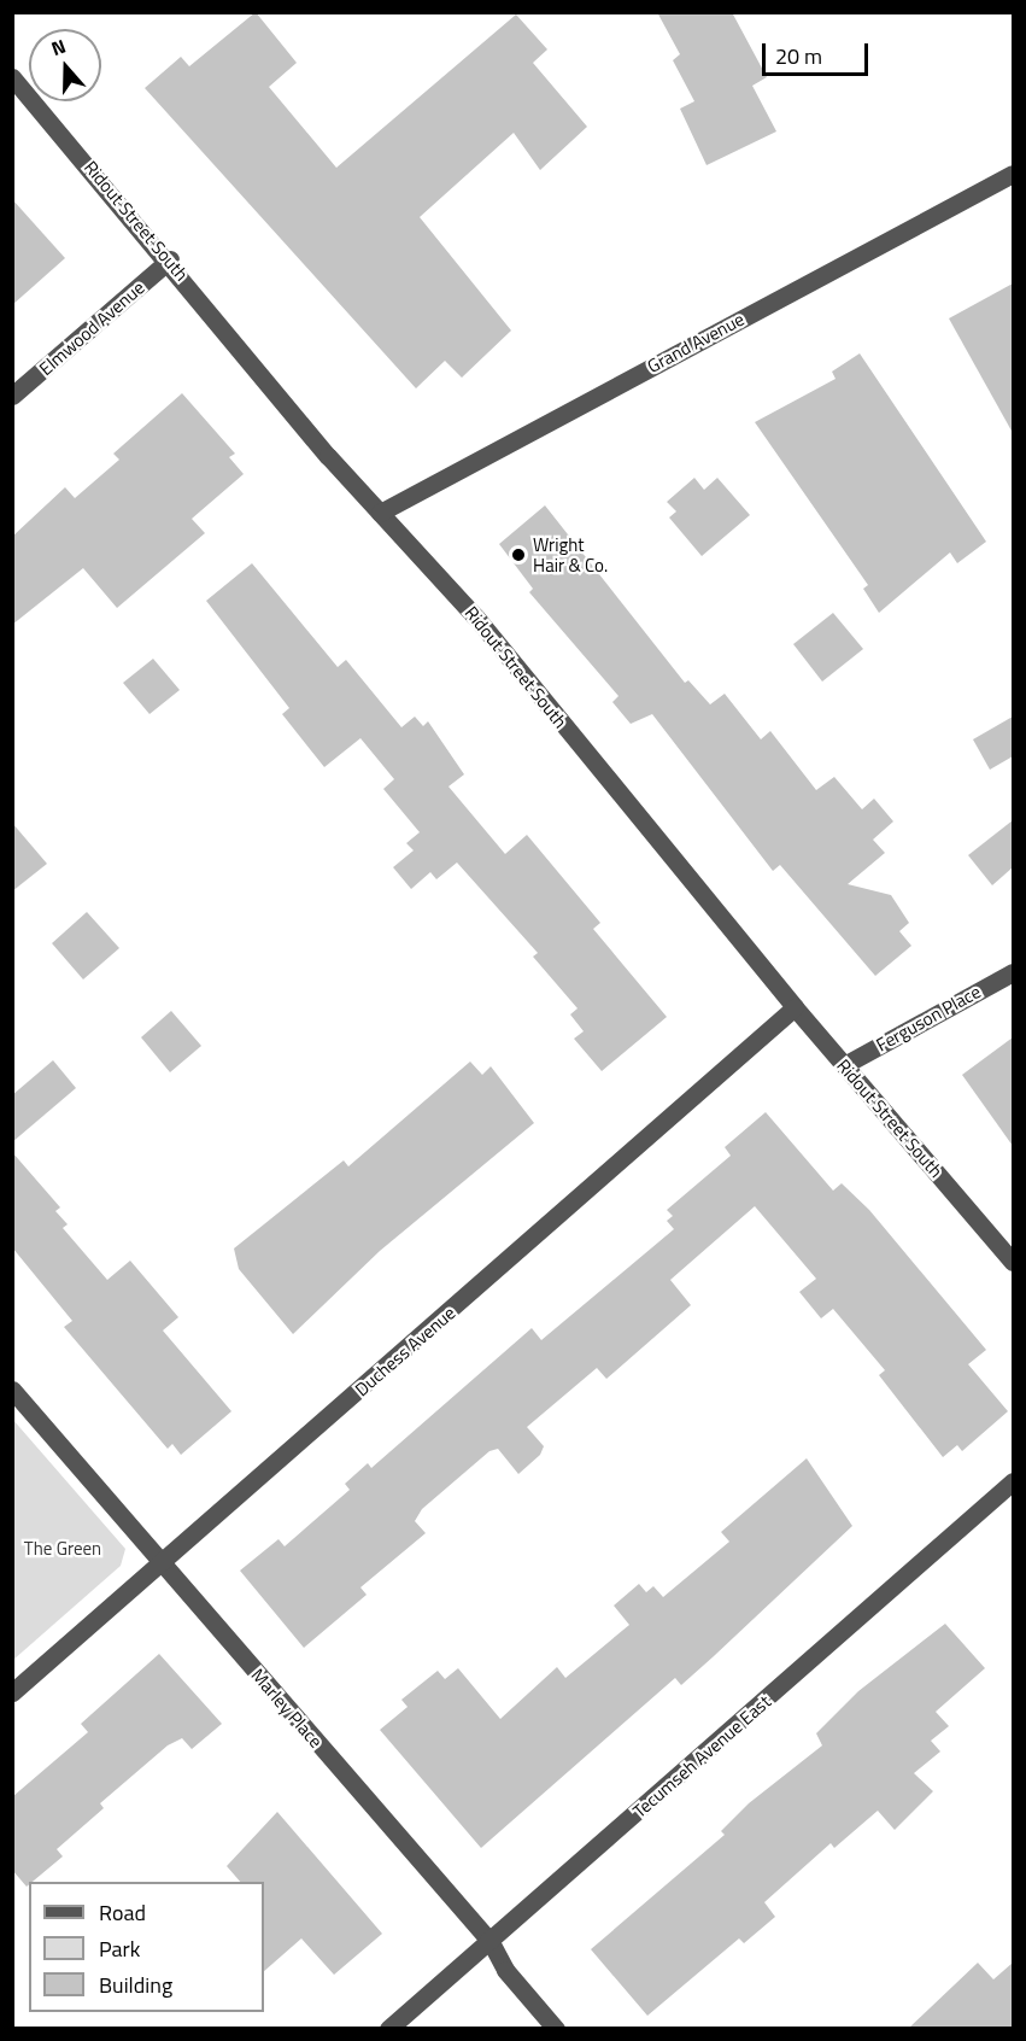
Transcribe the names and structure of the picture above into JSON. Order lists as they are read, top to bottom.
{
  "streets": {
    "street": [
      "Ridout Street South",
      "Elmwood Avenue",
      "Grand Avenue",
      "Ferguson Place",
      "Duchess Avenue",
      "Marley Place",
      "Tecumseh Avenue East"
    ]
  },
  "crossings": [
    ["Ridout Street South", "Elmwood Avenue"],
    ["Ridout Street South", "Grand Avenue"],
    ["Ridout Street South", "Ferguson Place"],
    ["Ridout Street South", "Duchess Avenue"],
    ["Duchess Avenue", "Marley Place"],
    ["Marley Place", "Tecumseh Avenue East"]
  ],
  "parks": ["The Green"],
  "places": ["Wright Hair & Co."],
  "legend": ["Road", "Park", "Building"],
  "scale_bar": "20 m",
  "north": "top"
}
